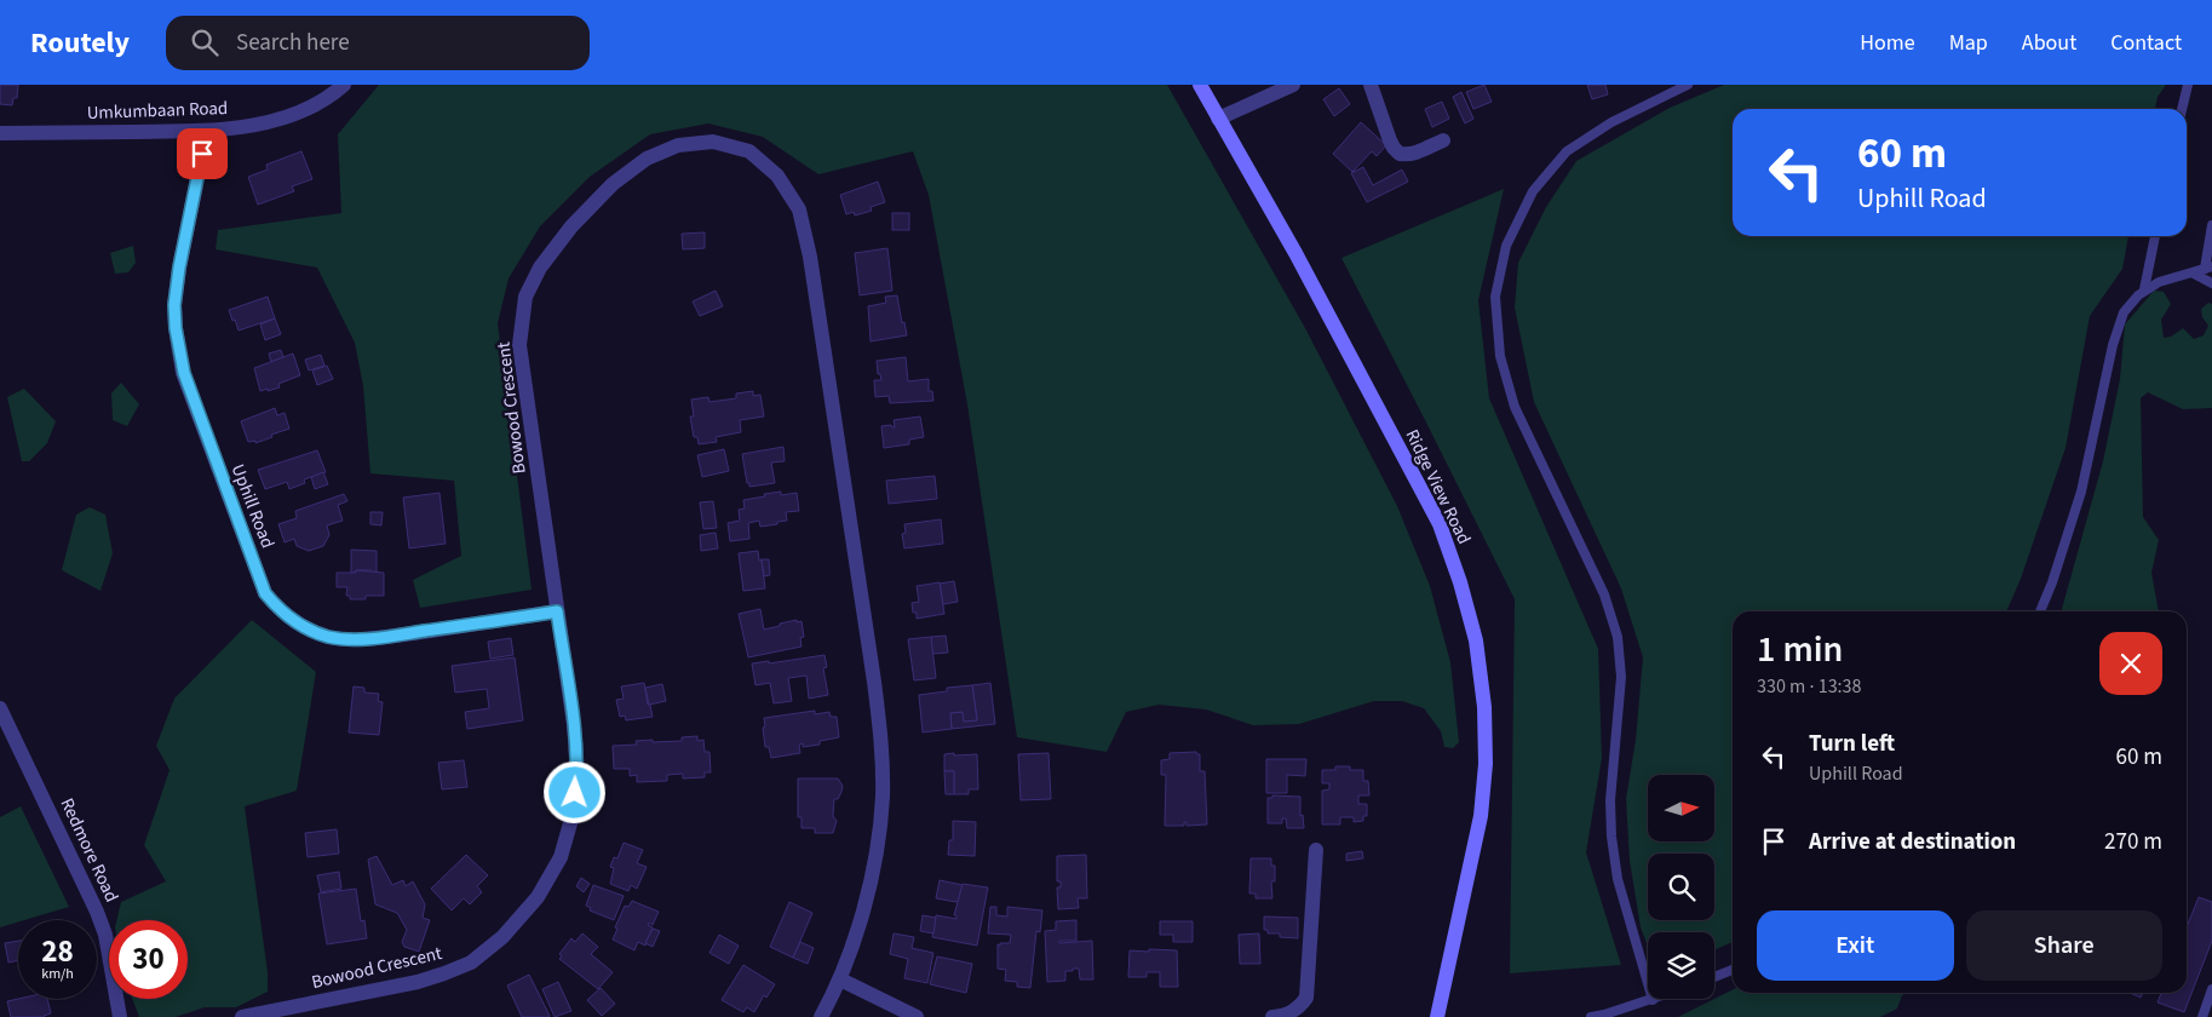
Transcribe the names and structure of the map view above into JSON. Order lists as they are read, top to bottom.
{
  "streets": {
    "street": [
      "Umkumbaan Road",
      "Bowood Crescent",
      "Ridge View Road",
      "Uphill Road",
      "Redmore Road"
    ]
  },
  "crossings": [
    ["Umkumbaan Road", "Uphill Road"],
    ["Bowood Crescent", "Uphill Road"]
  ],
  "north": "right",
  "page": {
    "header": "Routely",
    "search": "Search here",
    "nav": [
      "Home",
      "Map",
      "About",
      "Contact"
    ],
    "turn": ["60 m", "Uphill Road"],
    "heading": ["1 min", "330 m · 13:38"],
    "list": [
      {
        "name": "Turn left",
        "note": "Uphill Road",
        "value": "60 m"
      },
      {
        "name": "Arrive at destination",
        "value": "270 m"
      }
    ],
    "buttons": ["Exit", "Share"],
    "speed": "28 km/h",
    "limit": "30"
  }
}
